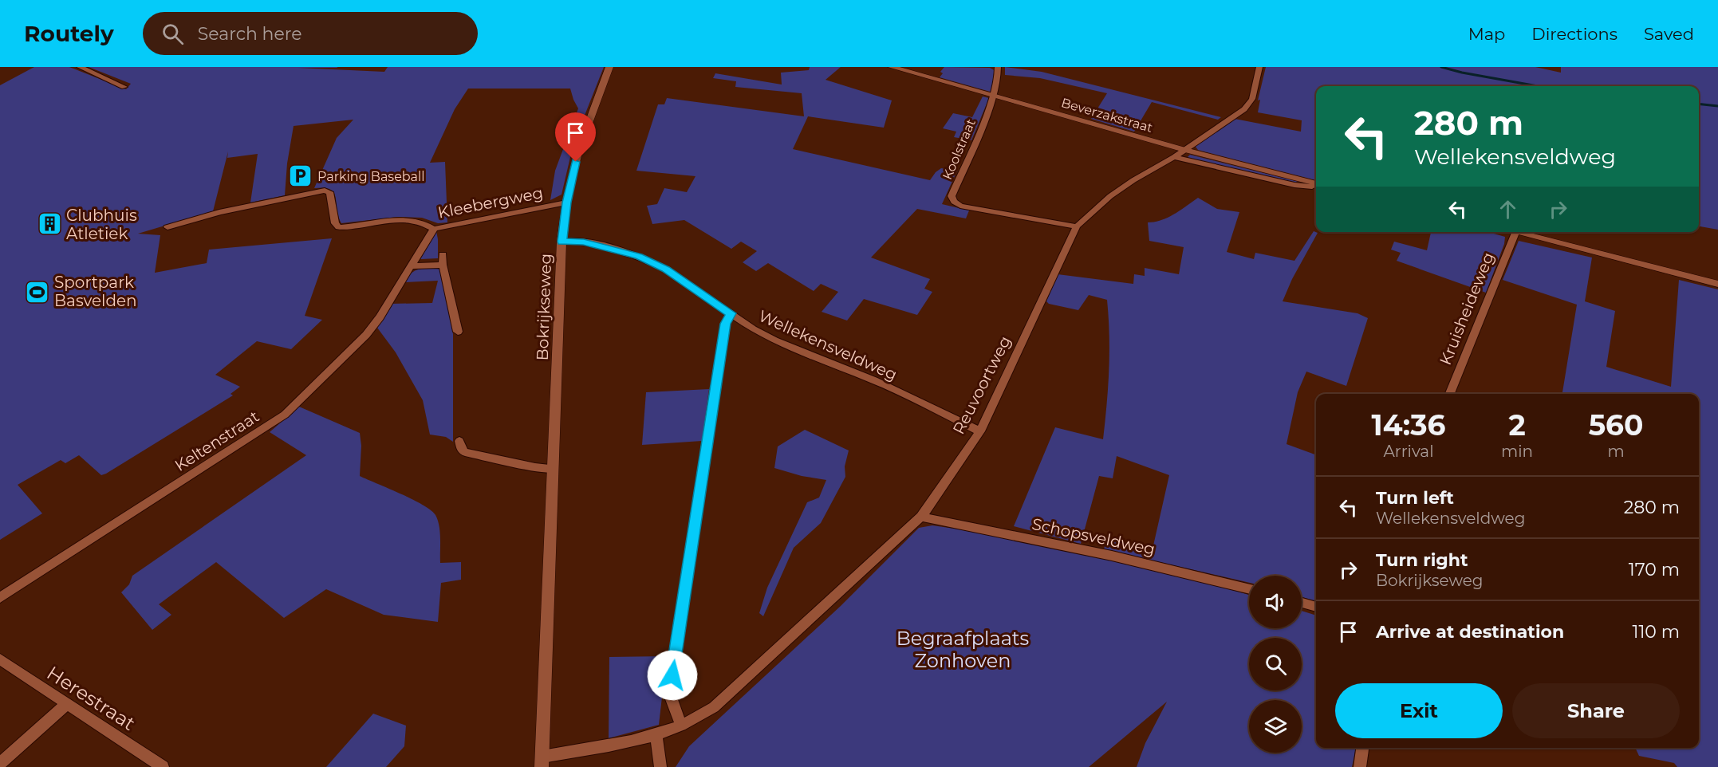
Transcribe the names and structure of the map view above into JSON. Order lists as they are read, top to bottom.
{
  "streets": {
    "street": [
      "Beverzakstraat",
      "Koolstraat",
      "Kleebergweg",
      "Bokrijkseweg",
      "Kruisheideweg",
      "Wellekensveldweg",
      "Reuvoortweg",
      "Keltenstraat",
      "Schopsveldweg",
      "Herestraat"
    ]
  },
  "crossings": [
    ["Beverzakstraat", "Koolstraat"],
    ["Beverzakstraat", "Reuvoortweg"],
    ["Koolstraat", "Reuvoortweg"],
    ["Kleebergweg", "Bokrijkseweg"],
    ["Kleebergweg", "Keltenstraat"],
    ["Bokrijkseweg", "Wellekensveldweg"],
    ["Bokrijkseweg", "Reuvoortweg"],
    ["Wellekensveldweg", "Reuvoortweg"],
    ["Reuvoortweg", "Schopsveldweg"]
  ],
  "parks": ["Begraafplaats Zonhoven"],
  "places": {
    "parking": ["Parking Baseball"],
    "building": ["Clubhuis Atletiek"],
    "sports": ["Sportpark Basvelden"]
  },
  "page": {
    "header": "Routely",
    "search": "Search here",
    "nav": ["Map", "Directions", "Saved"],
    "turn": ["280 m", "Wellekensveldweg"],
    "eta": [
      "14:36",
      "Arrival",
      "2",
      "min",
      "560",
      "m"
    ],
    "list": [
      {
        "name": "Turn left",
        "note": "Wellekensveldweg",
        "value": "280 m"
      },
      {
        "name": "Turn right",
        "note": "Bokrijkseweg",
        "value": "170 m"
      },
      {
        "name": "Arrive at destination",
        "value": "110 m"
      }
    ],
    "buttons": ["Exit", "Share"]
  }
}
